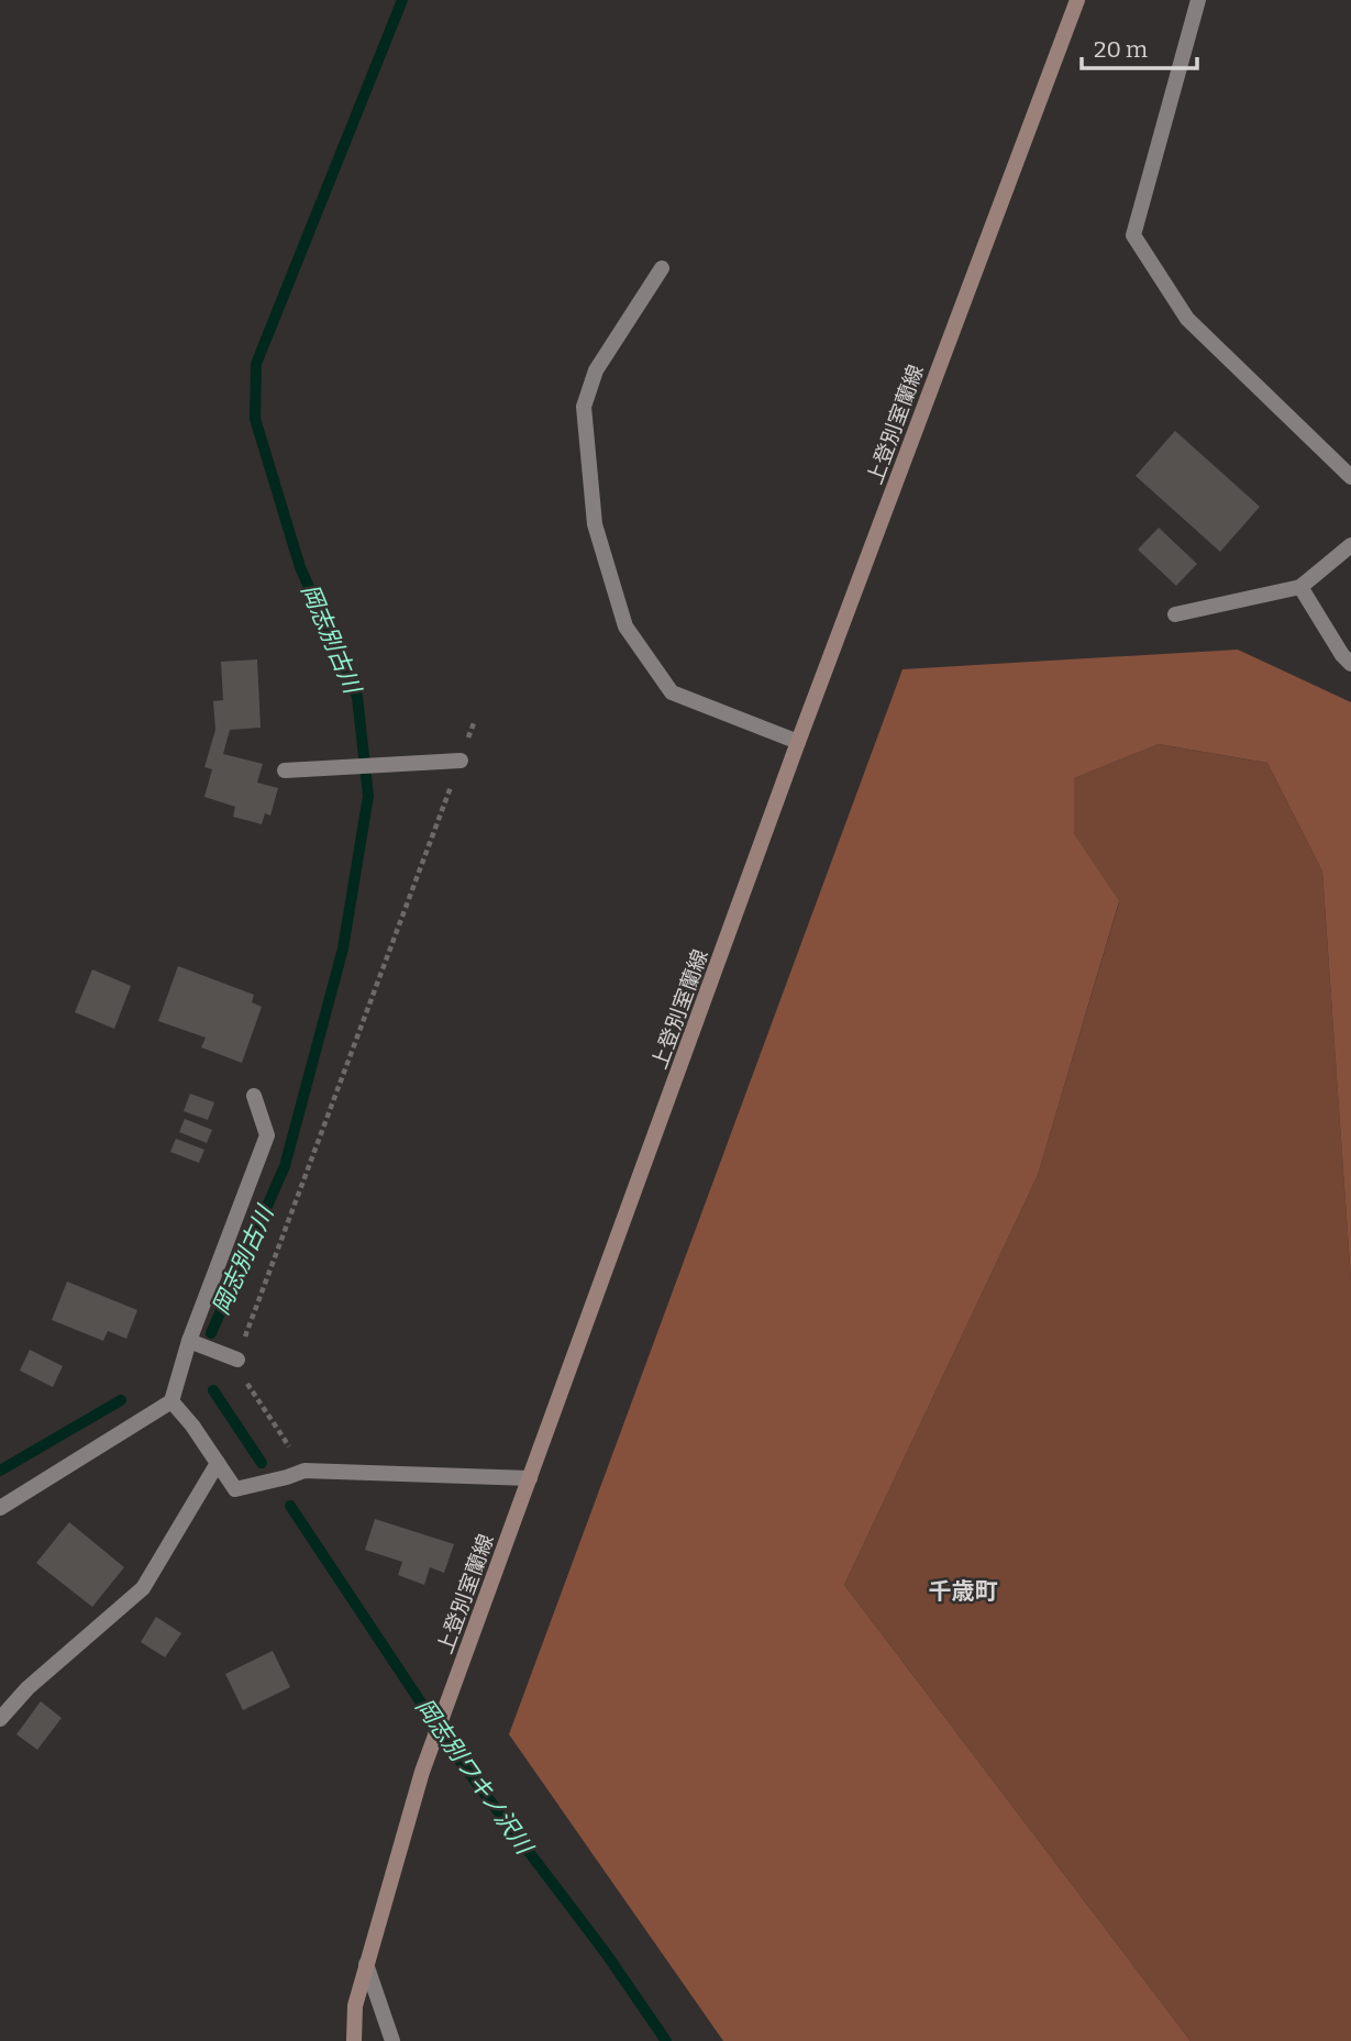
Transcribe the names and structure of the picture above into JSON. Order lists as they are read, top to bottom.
{
  "streets": {
    "main road": ["上登別室蘭線"]
  },
  "districts": ["千歳町"],
  "water": ["岡志別古川", "岡志別ワキノ沢川"],
  "scale_bar": "20 m"
}
